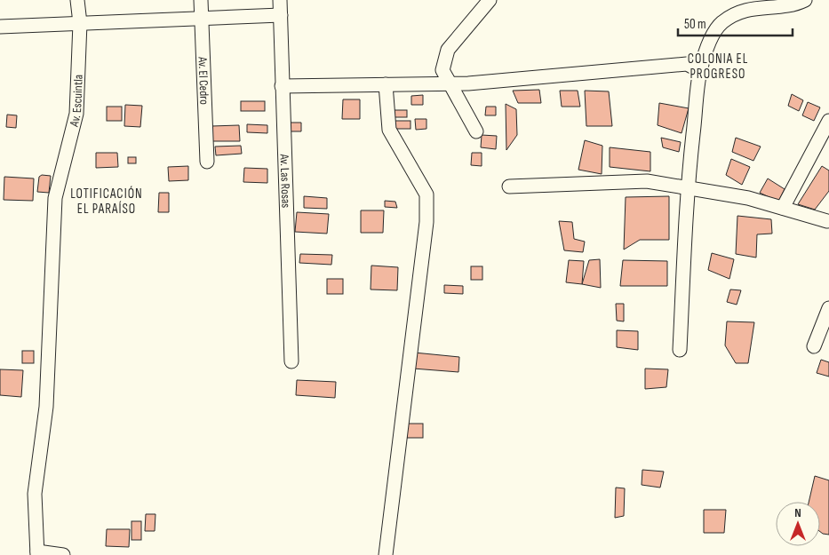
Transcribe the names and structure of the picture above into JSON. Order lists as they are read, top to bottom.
{
  "streets": {
    "street": ["Av. El Cedro", "Av. Escuintla", "Av. Las Rosas"]
  },
  "districts": ["COLONIA EL PROGRESO", "LOTIFICACIÓN EL PARAÍSO"],
  "scale_bar": "50 m",
  "north": "top"
}
